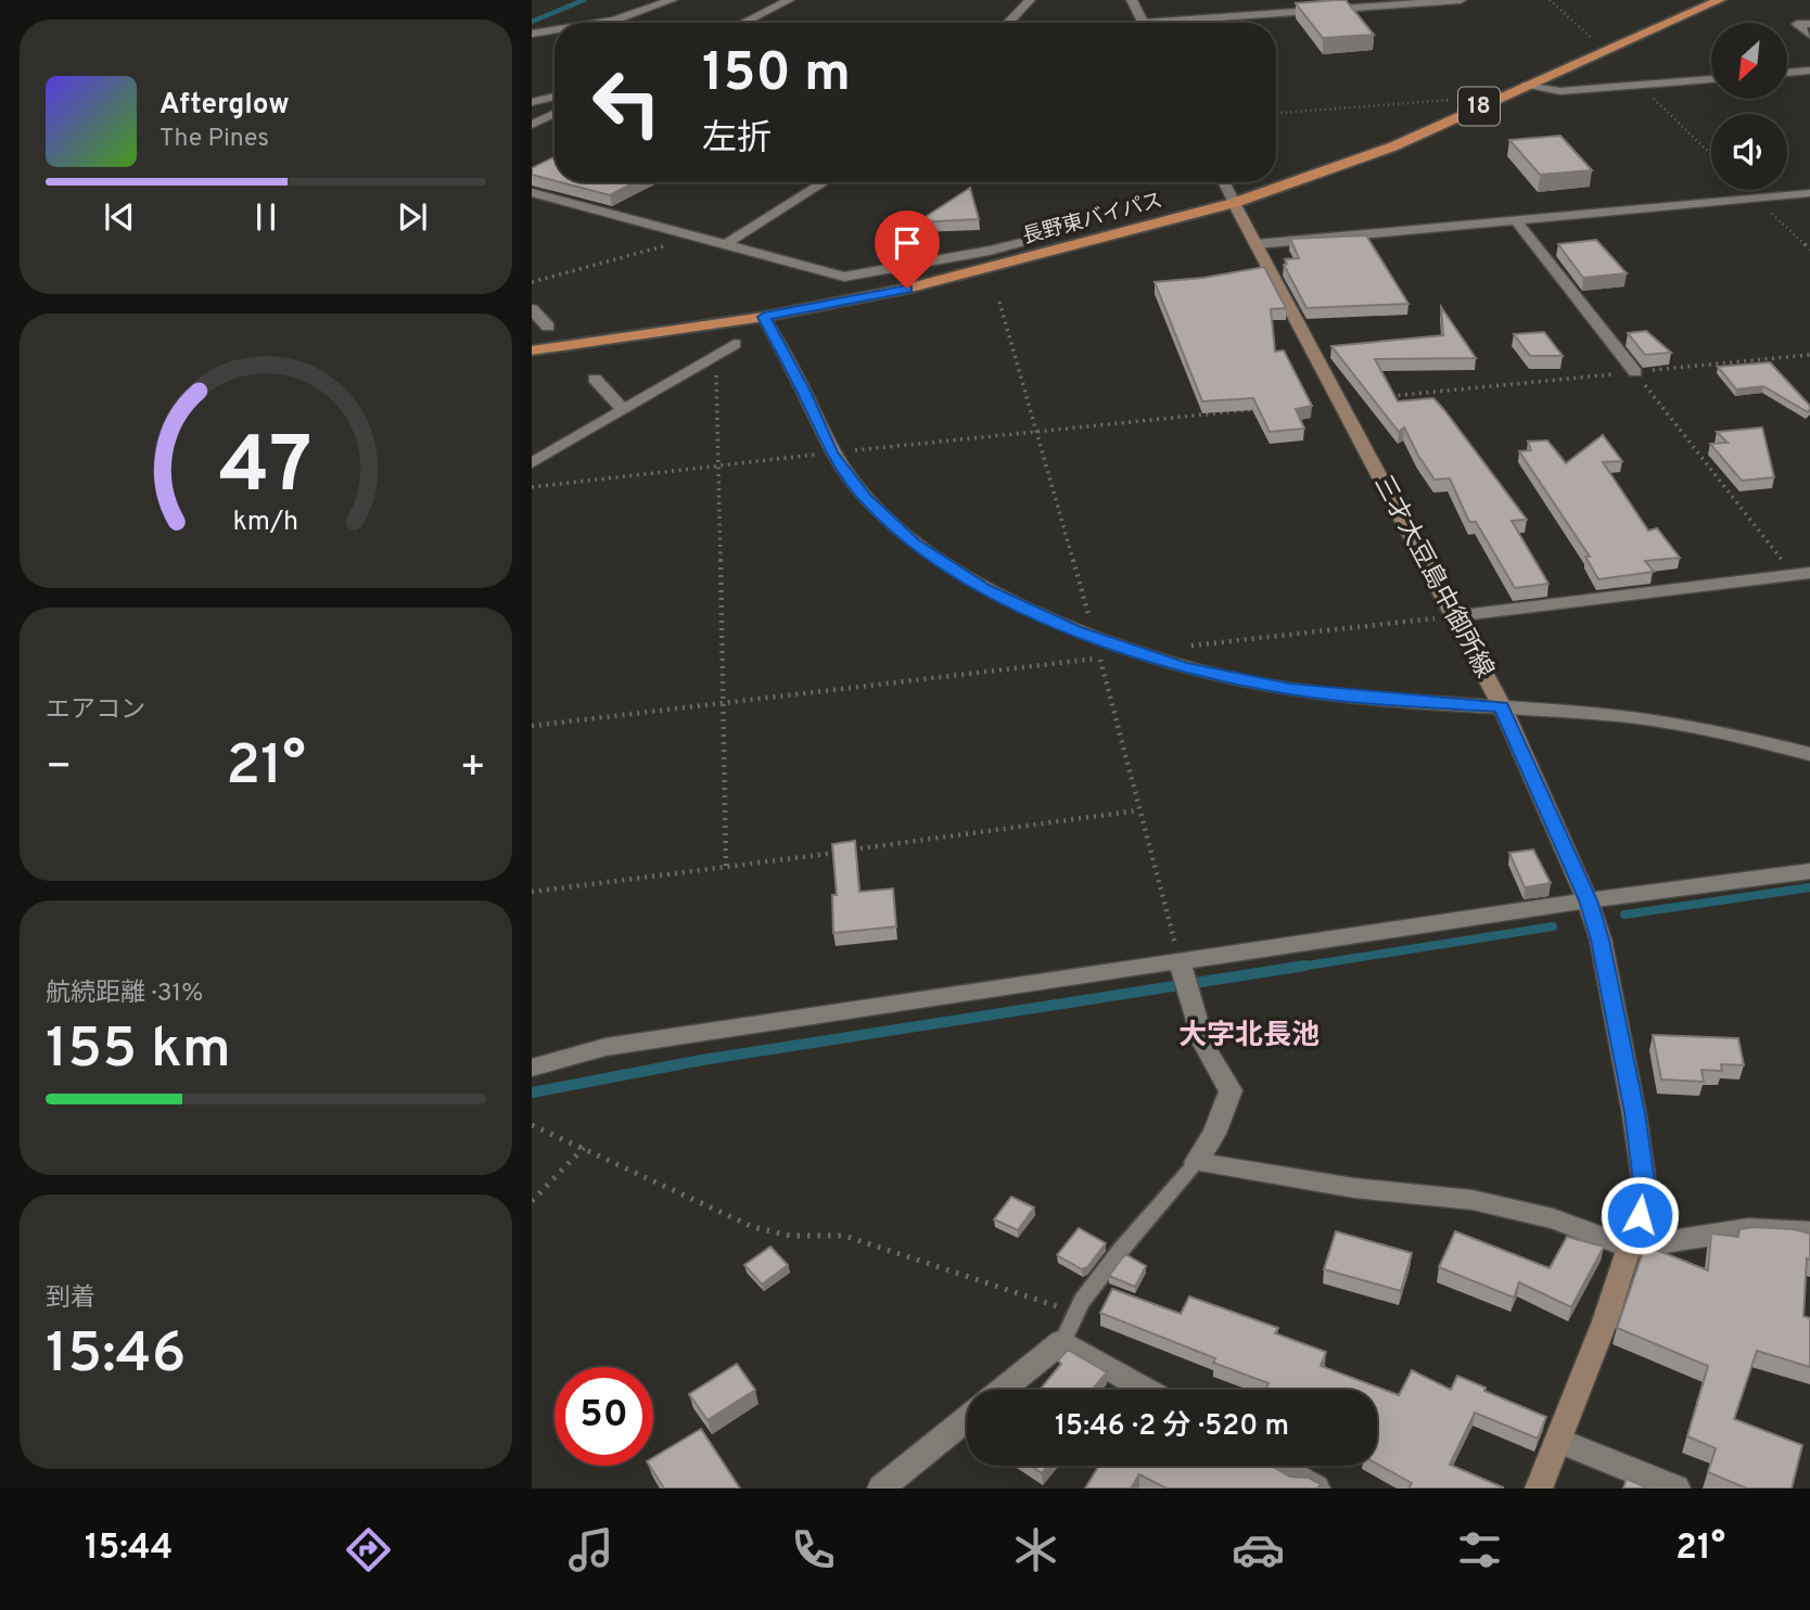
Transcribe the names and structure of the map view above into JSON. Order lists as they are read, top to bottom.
{
  "streets": {
    "highway": ["18", "長野東バイパス"],
    "main road": ["三才大豆島中御所線"]
  },
  "crossings": [
    ["長野東バイパス", "三才大豆島中御所線"]
  ],
  "districts": ["大字北長池"],
  "north": "bottom left",
  "page": {
    "turn": ["150 m", "左折"],
    "song": ["Afterglow", "The Pines"],
    "tile": [
      "エアコン",
      ["航続距離 · 31%", "155 km"],
      ["到着", "15:46"]
    ],
    "heat": ["−", "21°", "+"],
    "limit": "50",
    "trip": "15:46 · 2 分 · 520 m",
    "tabs": ["15:44", "21°"],
    "gauge": ["47", "km/h"]
  }
}
